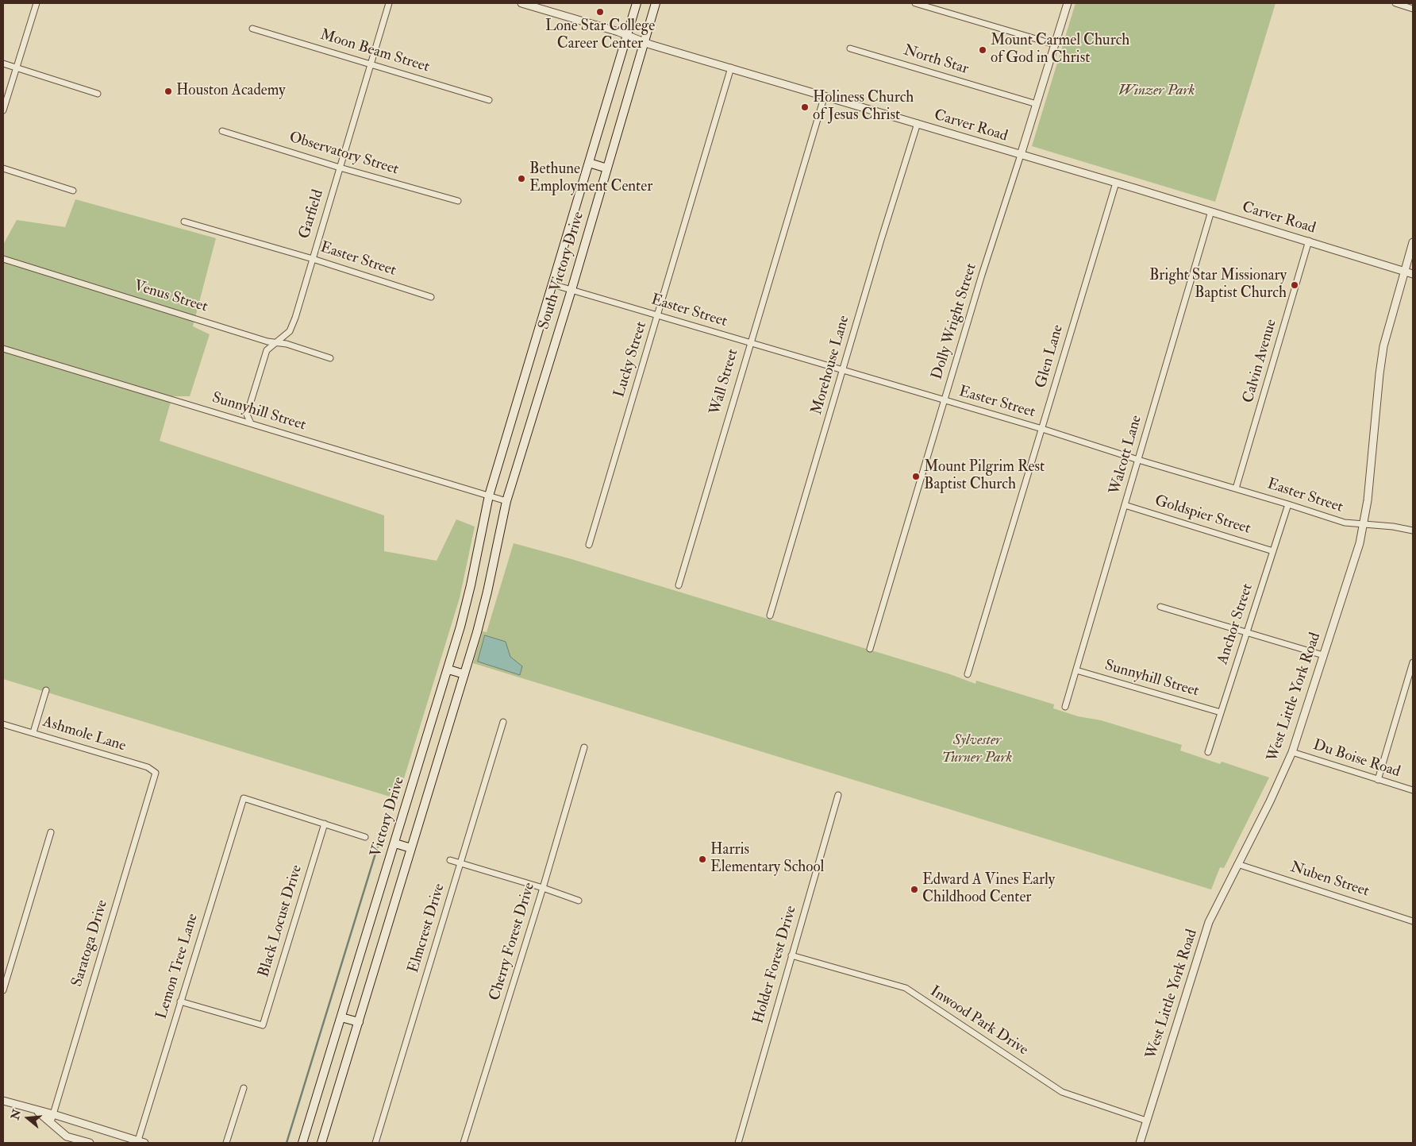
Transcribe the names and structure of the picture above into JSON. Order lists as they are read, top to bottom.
{
  "streets": {
    "main road": ["South Victory Drive", "Victory Drive"],
    "street": [
      "Moon Beam Street",
      "North Star",
      "Carver Road",
      "Observatory Street",
      "Garfield",
      "Easter Street",
      "Venus Street",
      "Dolly Wright Street",
      "Glen Lane",
      "Lucky Street",
      "Calvin Avenue",
      "Morehouse Lane",
      "Wall Street",
      "Sunnyhill Street",
      "Walcott Lane",
      "Goldspier Street",
      "Anchor Street",
      "West Little York Road",
      "Ashmole Lane",
      "Du Boise Road",
      "Nuben Street",
      "Black Locust Drive",
      "Elmcrest Drive",
      "Cherry Forest Drive",
      "Saratoga Drive",
      "Holder Forest Drive",
      "Lemon Tree Lane",
      "Inwood Park Drive"
    ]
  },
  "crossings": [
    ["Moon Beam Street", "Garfield"],
    ["North Star", "Dolly Wright Street"],
    ["Carver Road", "South Victory Drive"],
    ["Carver Road", "Dolly Wright Street"],
    ["Carver Road", "Glen Lane"],
    ["Carver Road", "Lucky Street"],
    ["Carver Road", "Calvin Avenue"],
    ["Carver Road", "Morehouse Lane"],
    ["Carver Road", "Wall Street"],
    ["Carver Road", "Walcott Lane"],
    ["Carver Road", "West Little York Road"],
    ["Observatory Street", "Garfield"],
    ["Garfield", "Easter Street"],
    ["Garfield", "Venus Street"],
    ["Garfield", "Sunnyhill Street"],
    ["Easter Street", "South Victory Drive"],
    ["Easter Street", "Dolly Wright Street"],
    ["Easter Street", "Glen Lane"],
    ["Easter Street", "Lucky Street"],
    ["Easter Street", "Calvin Avenue"],
    ["Easter Street", "Morehouse Lane"],
    ["Easter Street", "Wall Street"],
    ["Easter Street", "Walcott Lane"],
    ["Easter Street", "Anchor Street"],
    ["Easter Street", "West Little York Road"],
    ["South Victory Drive", "Sunnyhill Street"],
    ["South Victory Drive", "Victory Drive"],
    ["Sunnyhill Street", "Walcott Lane"],
    ["Sunnyhill Street", "Anchor Street"],
    ["Sunnyhill Street", "Victory Drive"],
    ["Walcott Lane", "Goldspier Street"],
    ["Goldspier Street", "Anchor Street"],
    ["West Little York Road", "Du Boise Road"],
    ["West Little York Road", "Nuben Street"],
    ["West Little York Road", "Inwood Park Drive"],
    ["Ashmole Lane", "Saratoga Drive"],
    ["Black Locust Drive", "Lemon Tree Lane"],
    ["Holder Forest Drive", "Inwood Park Drive"]
  ],
  "parks": ["Winzer Park", "Sylvester Turner Park"],
  "places": [
    "Lone Star College Career Center",
    "Mount Carmel Church of God in Christ",
    "Houston Academy",
    "Holiness Church of Jesus Christ",
    "Bethune Employment Center",
    "Bright Star Missionary Baptist Church",
    "Mount Pilgrim Rest Baptist Church",
    "Harris Elementary School",
    "Edward A Vines Early Childhood Center"
  ],
  "north": "left"
}
